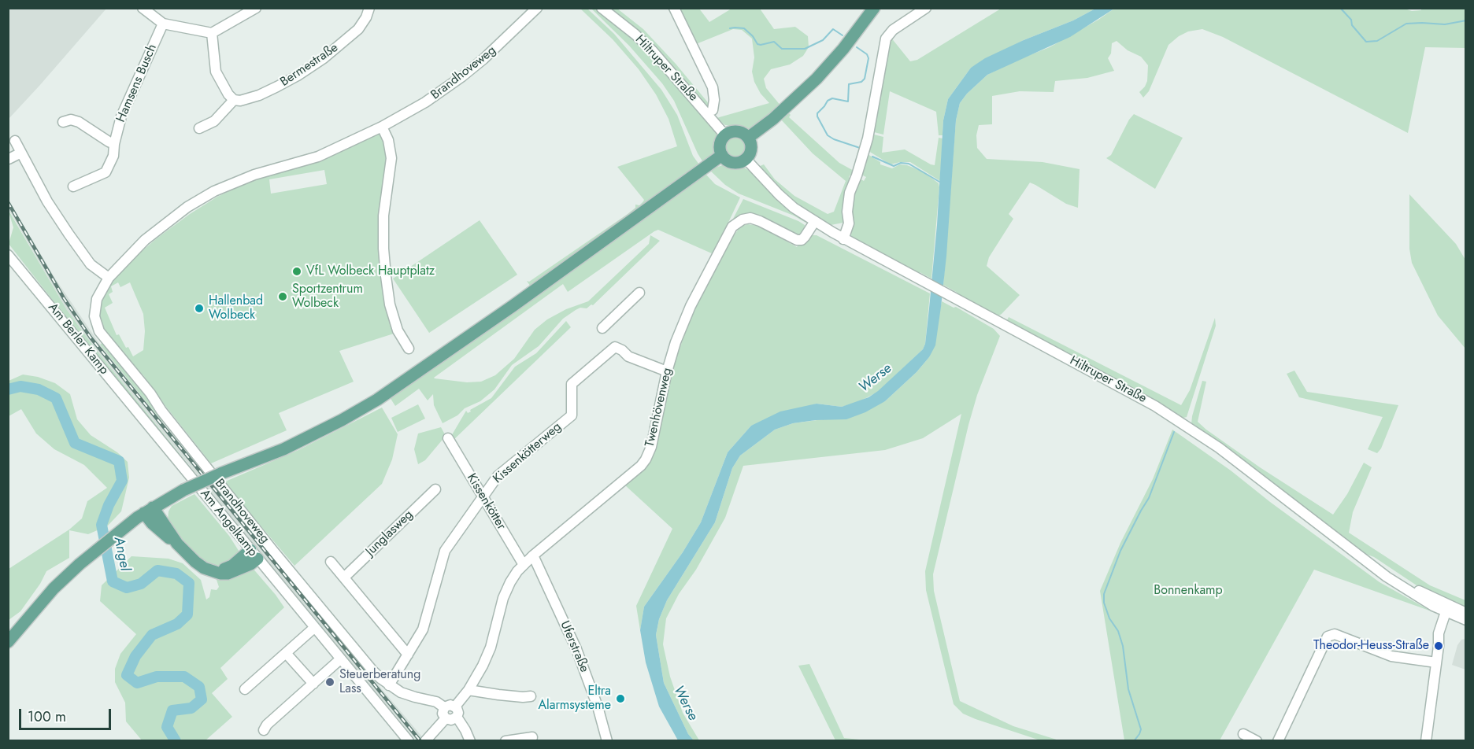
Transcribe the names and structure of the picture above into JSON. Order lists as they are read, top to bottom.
{
  "streets": {
    "street": [
      "Bermestraße",
      "Hiltruper Straße",
      "Brandhoveweg",
      "Hamsens Busch",
      "Am Berler Kamp",
      "Twenhövenweg",
      "Kissenkötterweg",
      "Kissenkötter",
      "Am Angelkamp",
      "Junglasweg",
      "Uferstraße"
    ]
  },
  "crossings": [
    ["Hiltruper Straße", "Twenhövenweg"],
    ["Brandhoveweg", "Twenhövenweg"],
    ["Am Berler Kamp", "Am Angelkamp"],
    ["Twenhövenweg", "Kissenkötterweg"],
    ["Twenhövenweg", "Kissenkötter"],
    ["Twenhövenweg", "Uferstraße"],
    ["Kissenkötterweg", "Kissenkötter"]
  ],
  "water": ["Werse", "Angel"],
  "parks": ["Bonnenkamp"],
  "places": [
    "VfL Wolbeck Hauptplatz",
    "Sportzentrum Wolbeck",
    "Hallenbad Wolbeck",
    "Theodor-Heuss-Straße",
    "Steuerberatung Lass",
    "Eltra Alarmsysteme"
  ],
  "scale_bar": "100 m"
}
